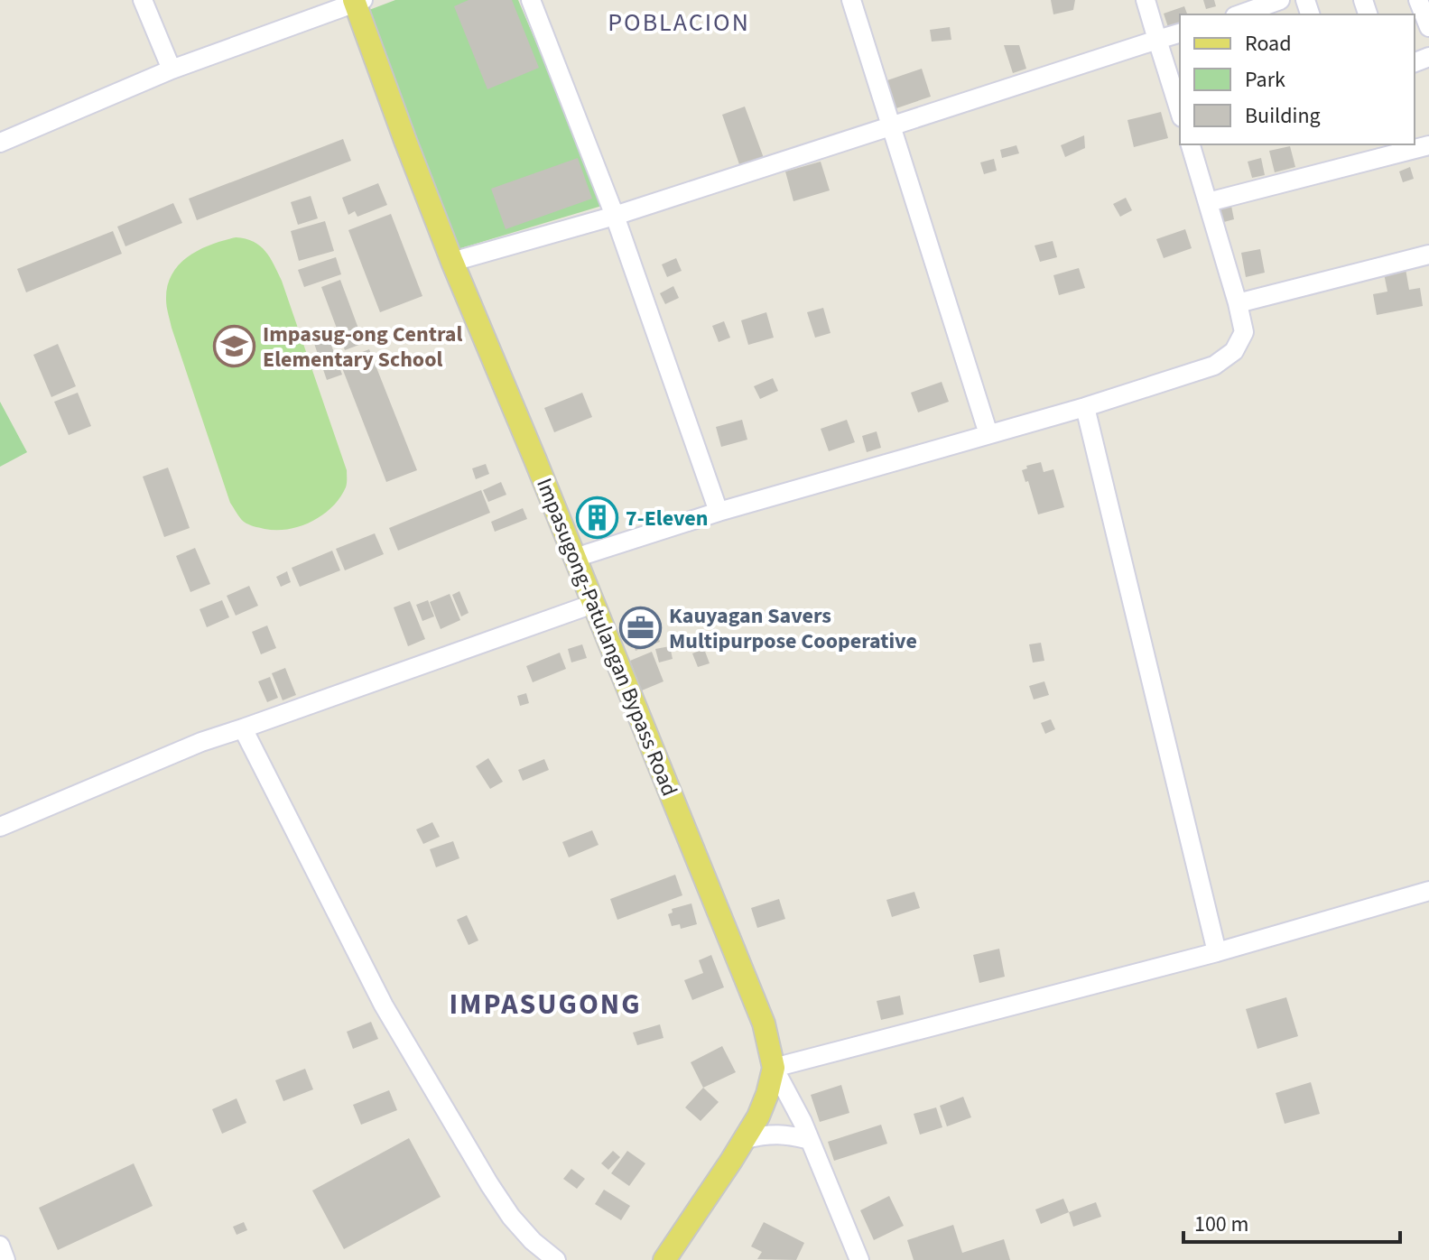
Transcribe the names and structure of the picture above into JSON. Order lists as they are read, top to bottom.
{
  "streets": {
    "main road": ["Impasugong-Patulangan Bypass Road"]
  },
  "districts": ["POBLACION", "IMPASUGONG"],
  "places": {
    "school or university": ["Impasug-ong Central Elementary School"],
    "building": ["7-Eleven"],
    "office": ["Kauyagan Savers Multipurpose Cooperative"]
  },
  "legend": ["Road", "Park", "Building"],
  "scale_bar": "100 m"
}
